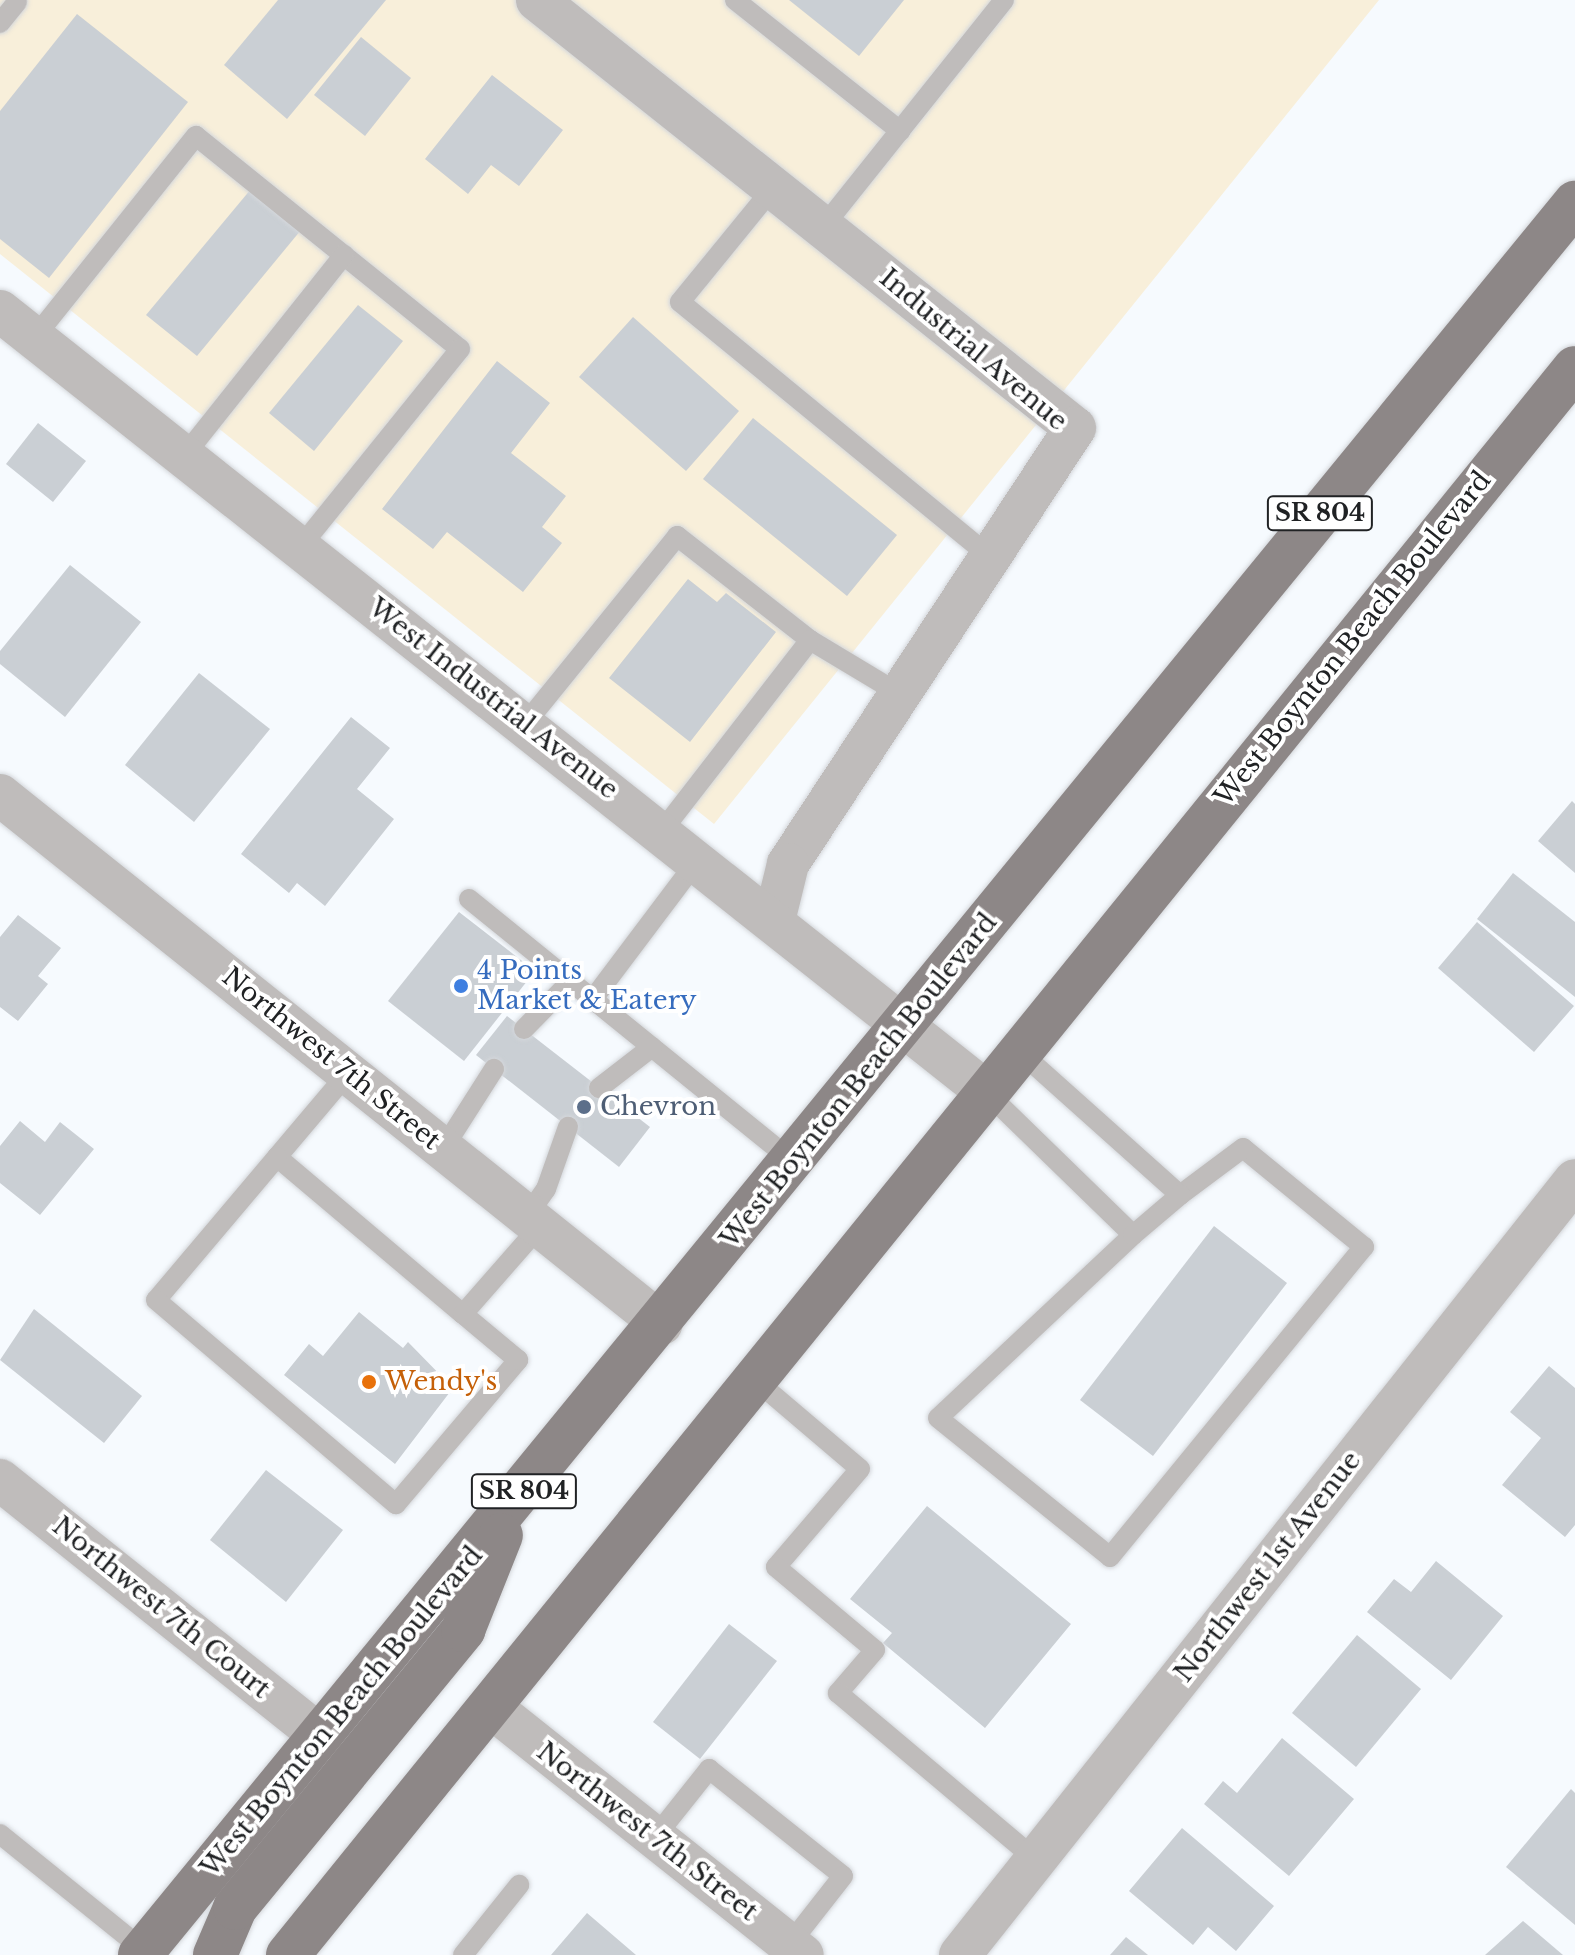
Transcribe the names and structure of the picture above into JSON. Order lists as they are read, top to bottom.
{
  "streets": {
    "main road": ["SR 804", "West Boynton Beach Boulevard"],
    "street": [
      "Industrial Avenue",
      "West Industrial Avenue",
      "Northwest 7th Street",
      "Northwest 1st Avenue",
      "Northwest 7th Court"
    ]
  },
  "crossings": [
    ["Industrial Avenue", "West Industrial Avenue"],
    ["West Boynton Beach Boulevard", "West Industrial Avenue"],
    ["West Boynton Beach Boulevard", "Northwest 7th Street"],
    ["West Boynton Beach Boulevard", "Northwest 7th Court"]
  ],
  "places": ["4 Points Market & Eatery", "Chevron", "Wendy's"]
}
